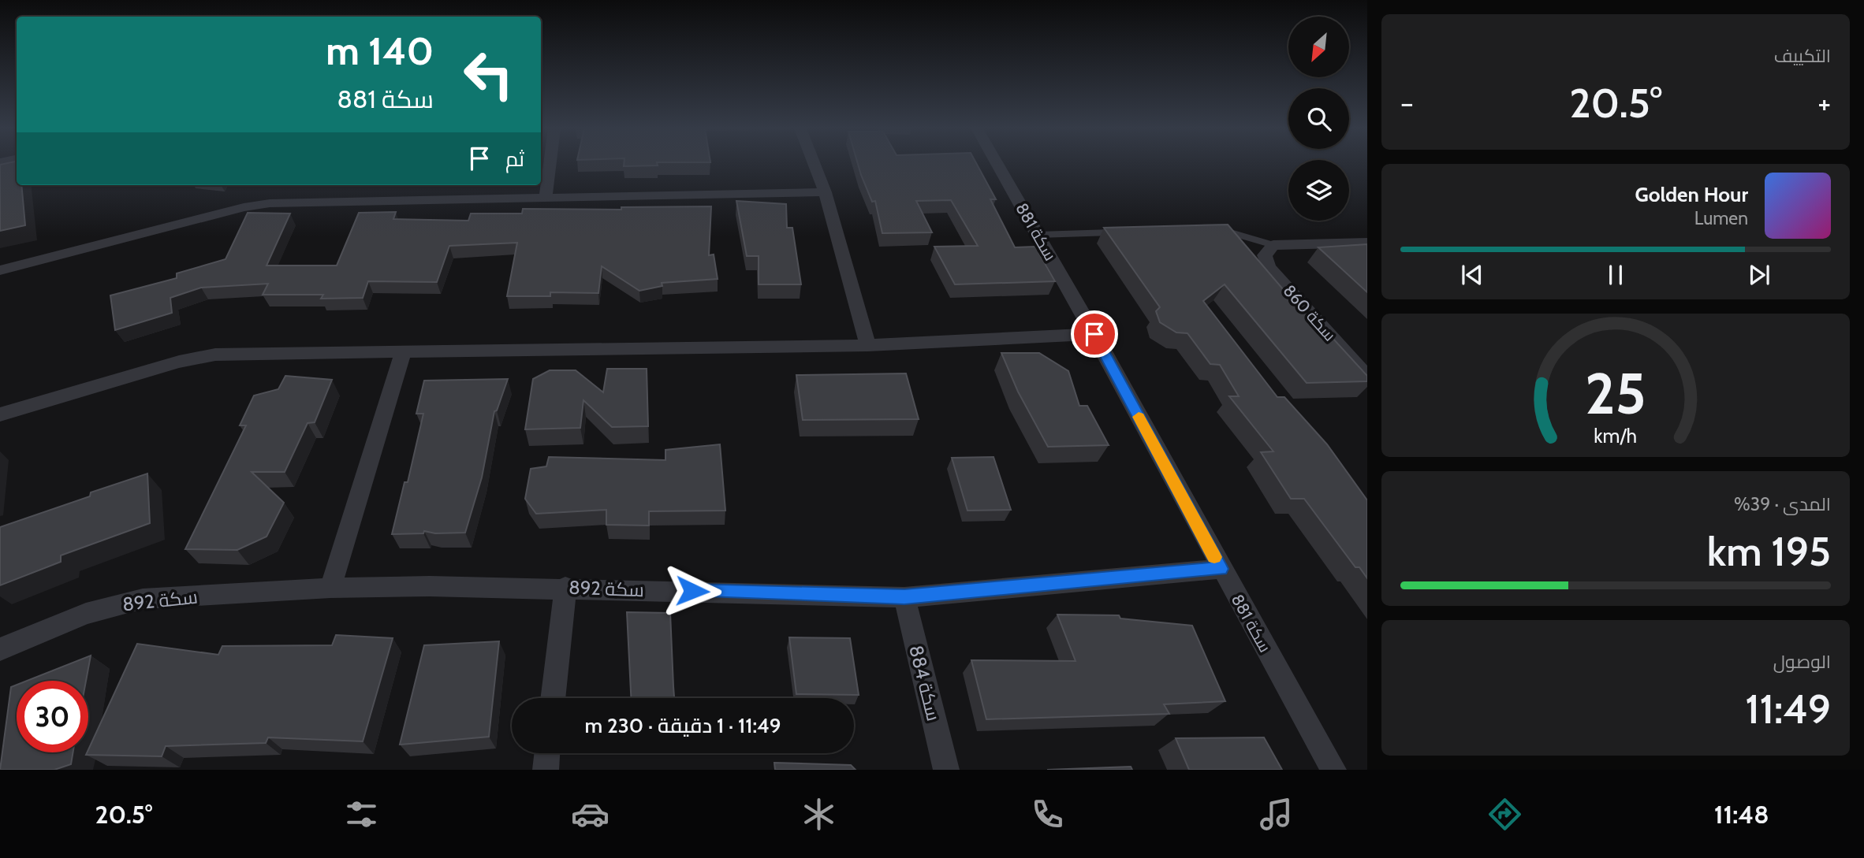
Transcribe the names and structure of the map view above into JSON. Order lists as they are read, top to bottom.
{
  "streets": {
    "street": [
      "سكة 881",
      "سكة 860",
      "سكة 892",
      "سكة 884"
    ]
  },
  "crossings": [
    ["سكة 881", "سكة 892"],
    ["سكة 892", "سكة 884"]
  ],
  "north": "bottom left",
  "page": {
    "tile": [
      "التكييف",
      ["المدى · 39%", "195 km"],
      ["الوصول", "11:49"]
    ],
    "turn": ["140 m", "سكة 881"],
    "heat": ["−", "20.5°", "+"],
    "then": "ثم",
    "song": ["Golden Hour", "Lumen"],
    "limit": "30",
    "trip": "11:49 · 1 دقيقة · 230 m",
    "tabs": ["11:48", "20.5°"],
    "gauge": ["25", "km/h"]
  }
}
